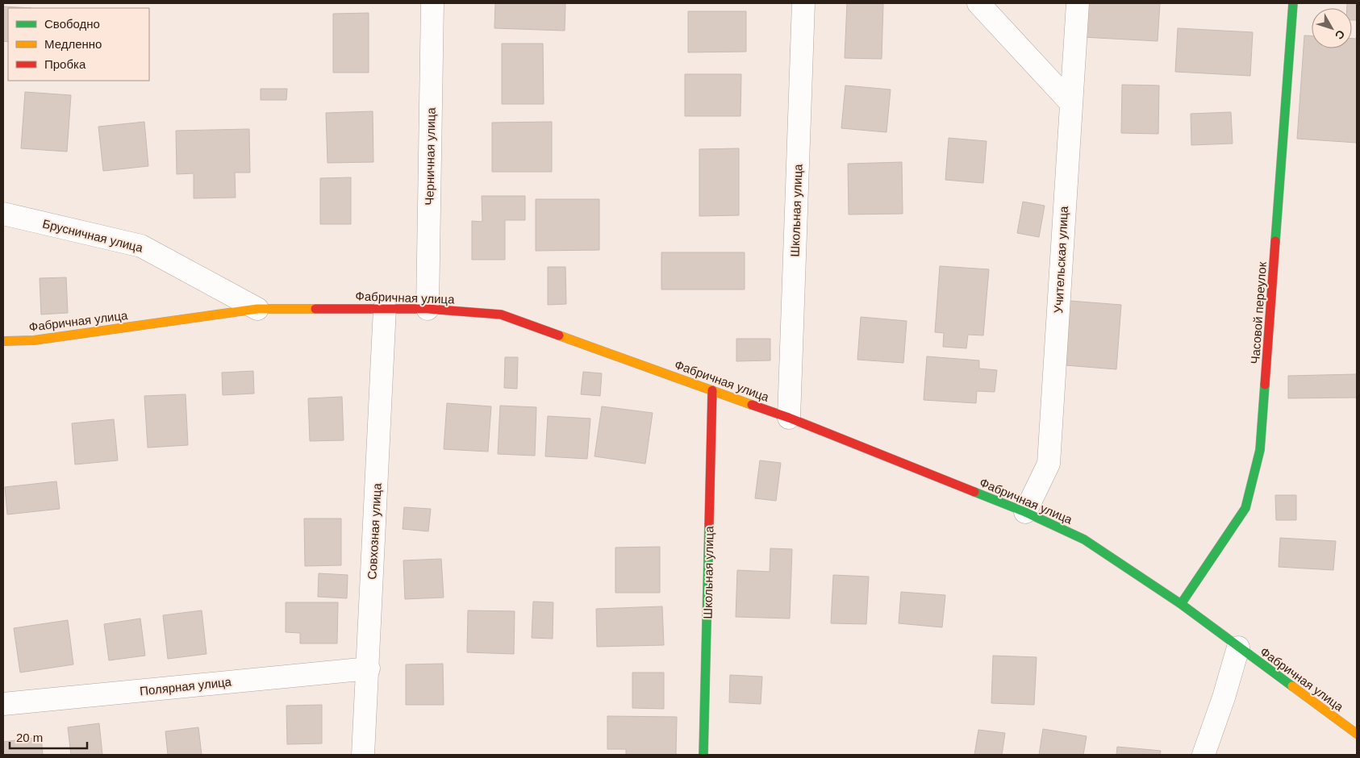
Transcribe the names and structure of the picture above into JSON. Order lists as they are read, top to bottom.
{
  "streets": {
    "street": [
      "Черничная улица",
      "Школьная улица",
      "Брусничная улица",
      "Учительская улица",
      "Фабричная улица",
      "Часовой переулок",
      "Совхозная улица",
      "Полярная улица"
    ]
  },
  "crossings": [
    ["Черничная улица", "Фабричная улица"],
    ["Школьная улица", "Фабричная улица"],
    ["Брусничная улица", "Фабричная улица"],
    ["Учительская улица", "Фабричная улица"],
    ["Фабричная улица", "Часовой переулок"],
    ["Фабричная улица", "Совхозная улица"],
    ["Совхозная улица", "Полярная улица"]
  ],
  "legend": ["Свободно", "Медленно", "Пробка"],
  "scale_bar": "20 m",
  "north": "bottom right"
}
